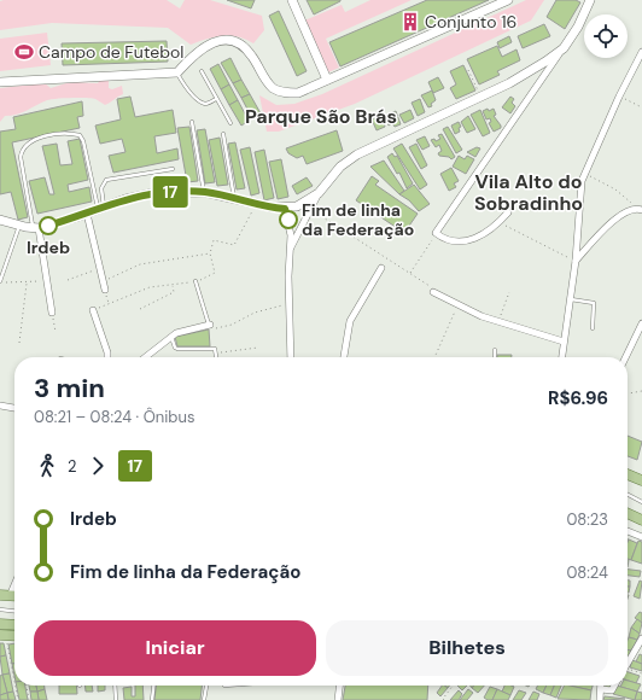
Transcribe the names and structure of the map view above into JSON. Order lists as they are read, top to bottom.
{
  "districts": ["Parque São Brás", "Vila Alto do Sobradinho"],
  "places": {
    "building": ["Conjunto 16"],
    "sports": ["Campo de Futebol"],
    "other": ["Fim de linha da Federação", "Irdeb"]
  },
  "lines": ["bus line 17"],
  "page": {
    "on_map": "17",
    "heading": ["3 min", "08:21 – 08:24 · Ônibus", "R$6.96"],
    "legs": ["2", "17"],
    "list": [
      {
        "name": "Irdeb",
        "value": "08:23"
      },
      {
        "name": "Fim de linha da Federação",
        "value": "08:24"
      }
    ],
    "buttons": ["Iniciar", "Bilhetes"]
  }
}
